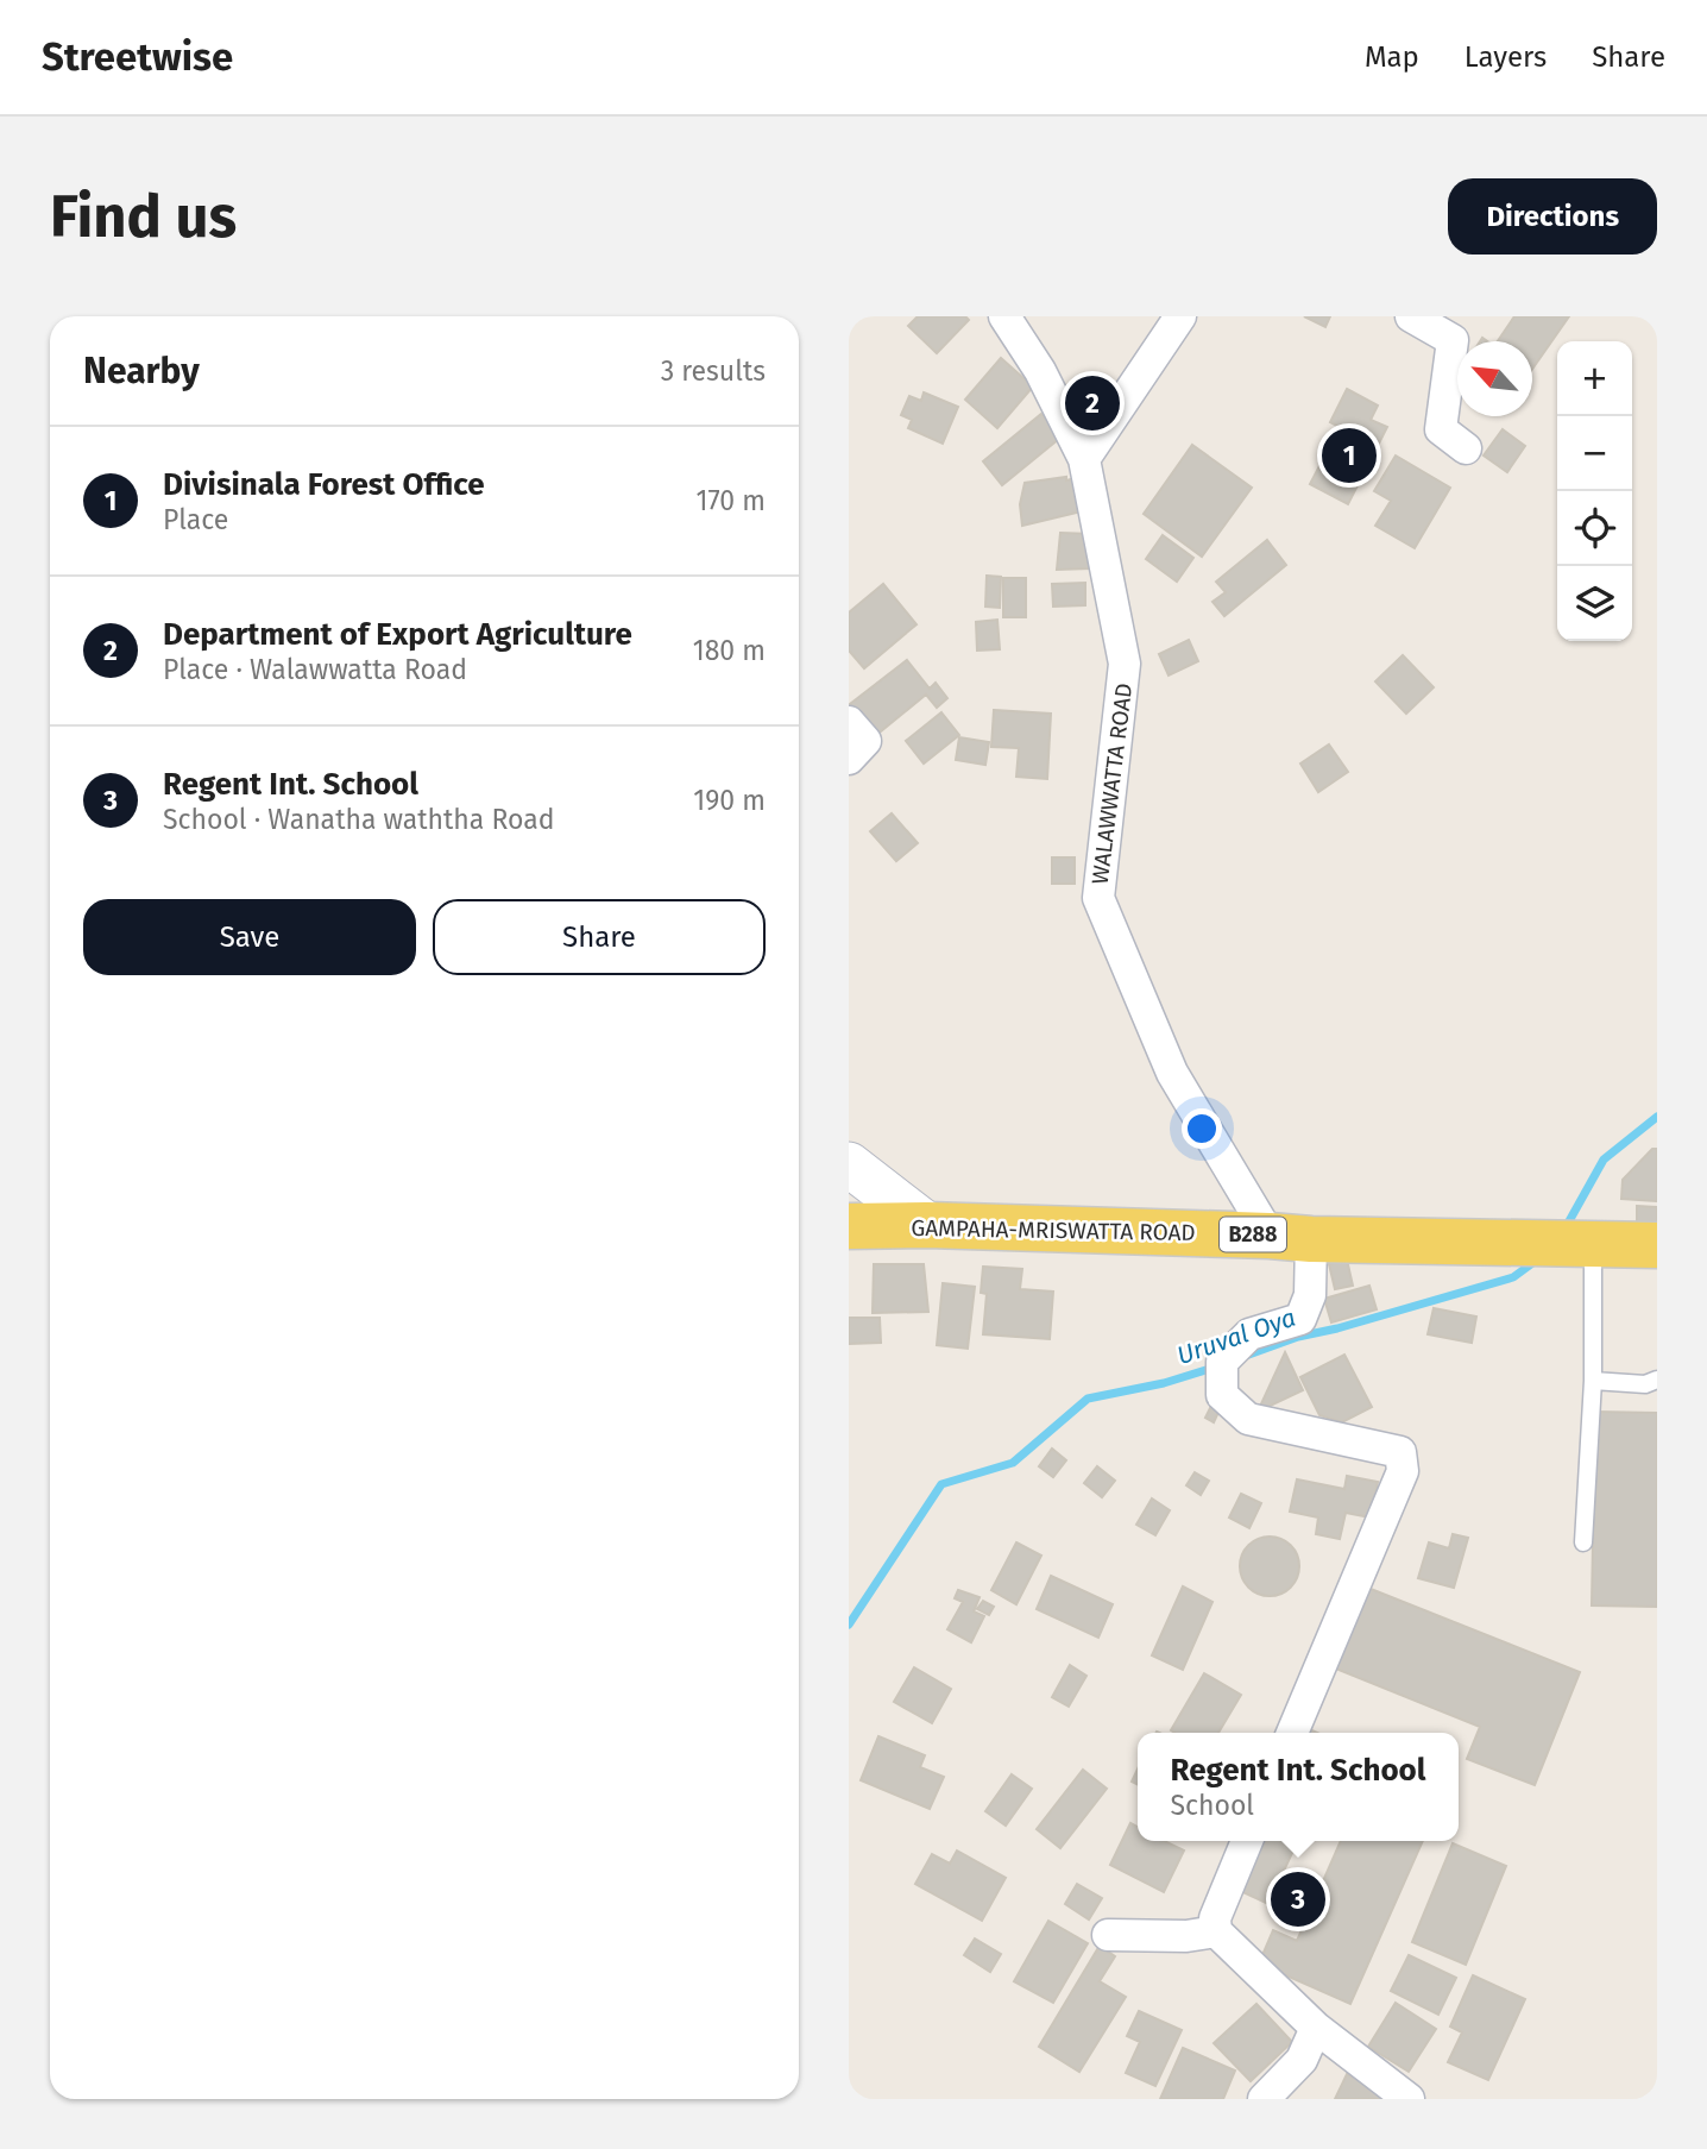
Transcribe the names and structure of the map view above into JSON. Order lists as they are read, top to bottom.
{
  "streets": {
    "main road": ["GAMPAHA-MRISWATTA ROAD", "B288"],
    "street": ["WALAWWATTA ROAD"]
  },
  "crossings": [
    ["WALAWWATTA ROAD", "GAMPAHA-MRISWATTA ROAD"]
  ],
  "water": ["Uruval Oya"],
  "north": "top left",
  "page": {
    "header": "Streetwise",
    "nav": ["Map", "Layers", "Share"],
    "buttons": [
      "Directions",
      ["Save", "Share"]
    ],
    "title": "Find us",
    "heading": ["Nearby", "3 results"],
    "map_buttons": ["+", "−"],
    "pins": ["2", "1", "3"],
    "list": [
      {
        "mark": "1",
        "name": "Divisinala Forest Office",
        "note": "Place",
        "value": "170 m"
      },
      {
        "mark": "2",
        "name": "Department of Export Agriculture",
        "note": "Place · Walawwatta Road",
        "value": "180 m"
      },
      {
        "mark": "3",
        "name": "Regent Int. School",
        "note": "School · Wanatha waththa Road",
        "value": "190 m"
      }
    ],
    "popup": ["Regent Int. School", "School"]
  }
}
